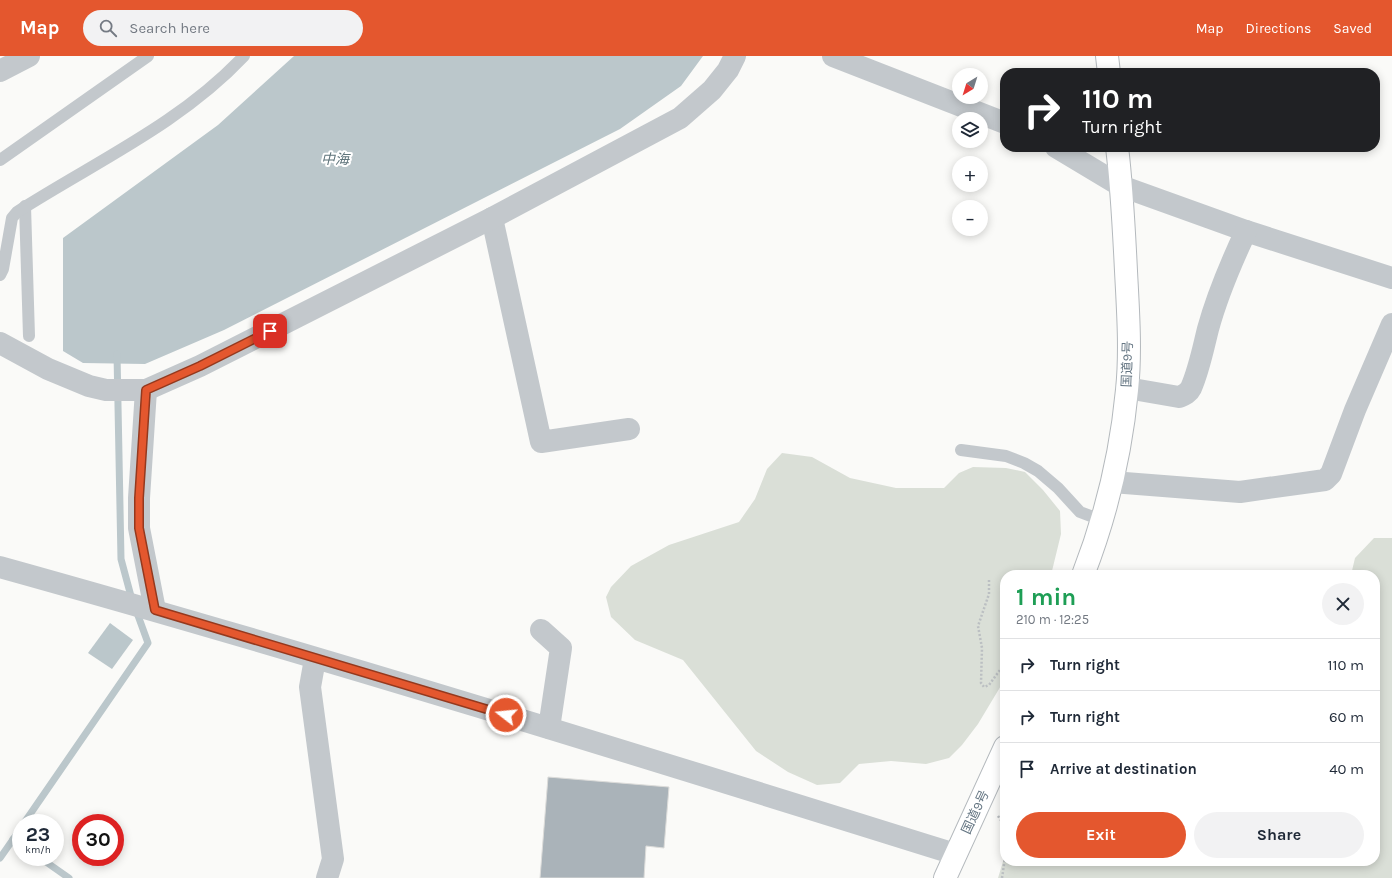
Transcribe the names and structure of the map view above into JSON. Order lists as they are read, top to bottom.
{
  "streets": {
    "highway": ["国道9号"]
  },
  "water": ["中海"],
  "north": "bottom left",
  "page": {
    "header": "Map",
    "search": "Search here",
    "nav": ["Map", "Directions", "Saved"],
    "map_buttons": ["+", "−"],
    "turn": ["110 m", "Turn right"],
    "heading": ["1 min", "210 m · 12:25"],
    "list": [
      {
        "name": "Turn right",
        "value": "110 m"
      },
      {
        "name": "Turn right",
        "value": "60 m"
      },
      {
        "name": "Arrive at destination",
        "value": "40 m"
      }
    ],
    "buttons": ["Exit", "Share"],
    "speed": "23 km/h",
    "limit": "30"
  }
}
